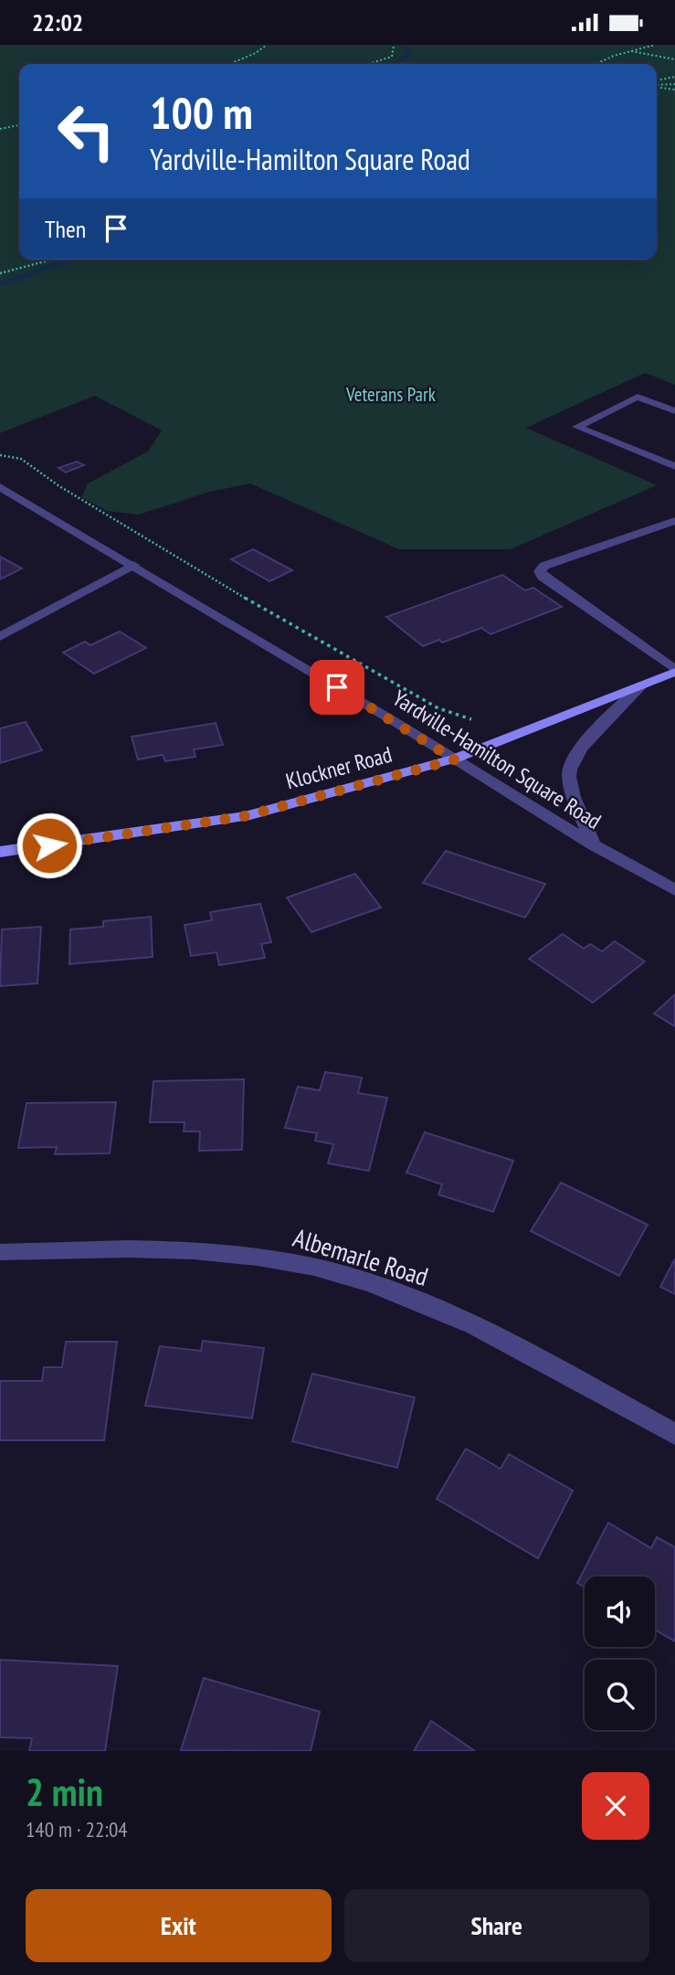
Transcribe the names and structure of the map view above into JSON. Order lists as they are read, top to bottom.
{
  "streets": {
    "main road": ["Klockner Road"],
    "street": ["Yardville-Hamilton Square Road", "Albemarle Road"]
  },
  "crossings": [
    ["Yardville-Hamilton Square Road", "Klockner Road"]
  ],
  "parks": ["Veterans Park"],
  "page": {
    "status": "22:02",
    "turn": ["100 m", "Yardville-Hamilton Square Road"],
    "then": "Then",
    "heading": ["2 min", "140 m · 22:04"],
    "buttons": ["Exit", "Share"]
  }
}
